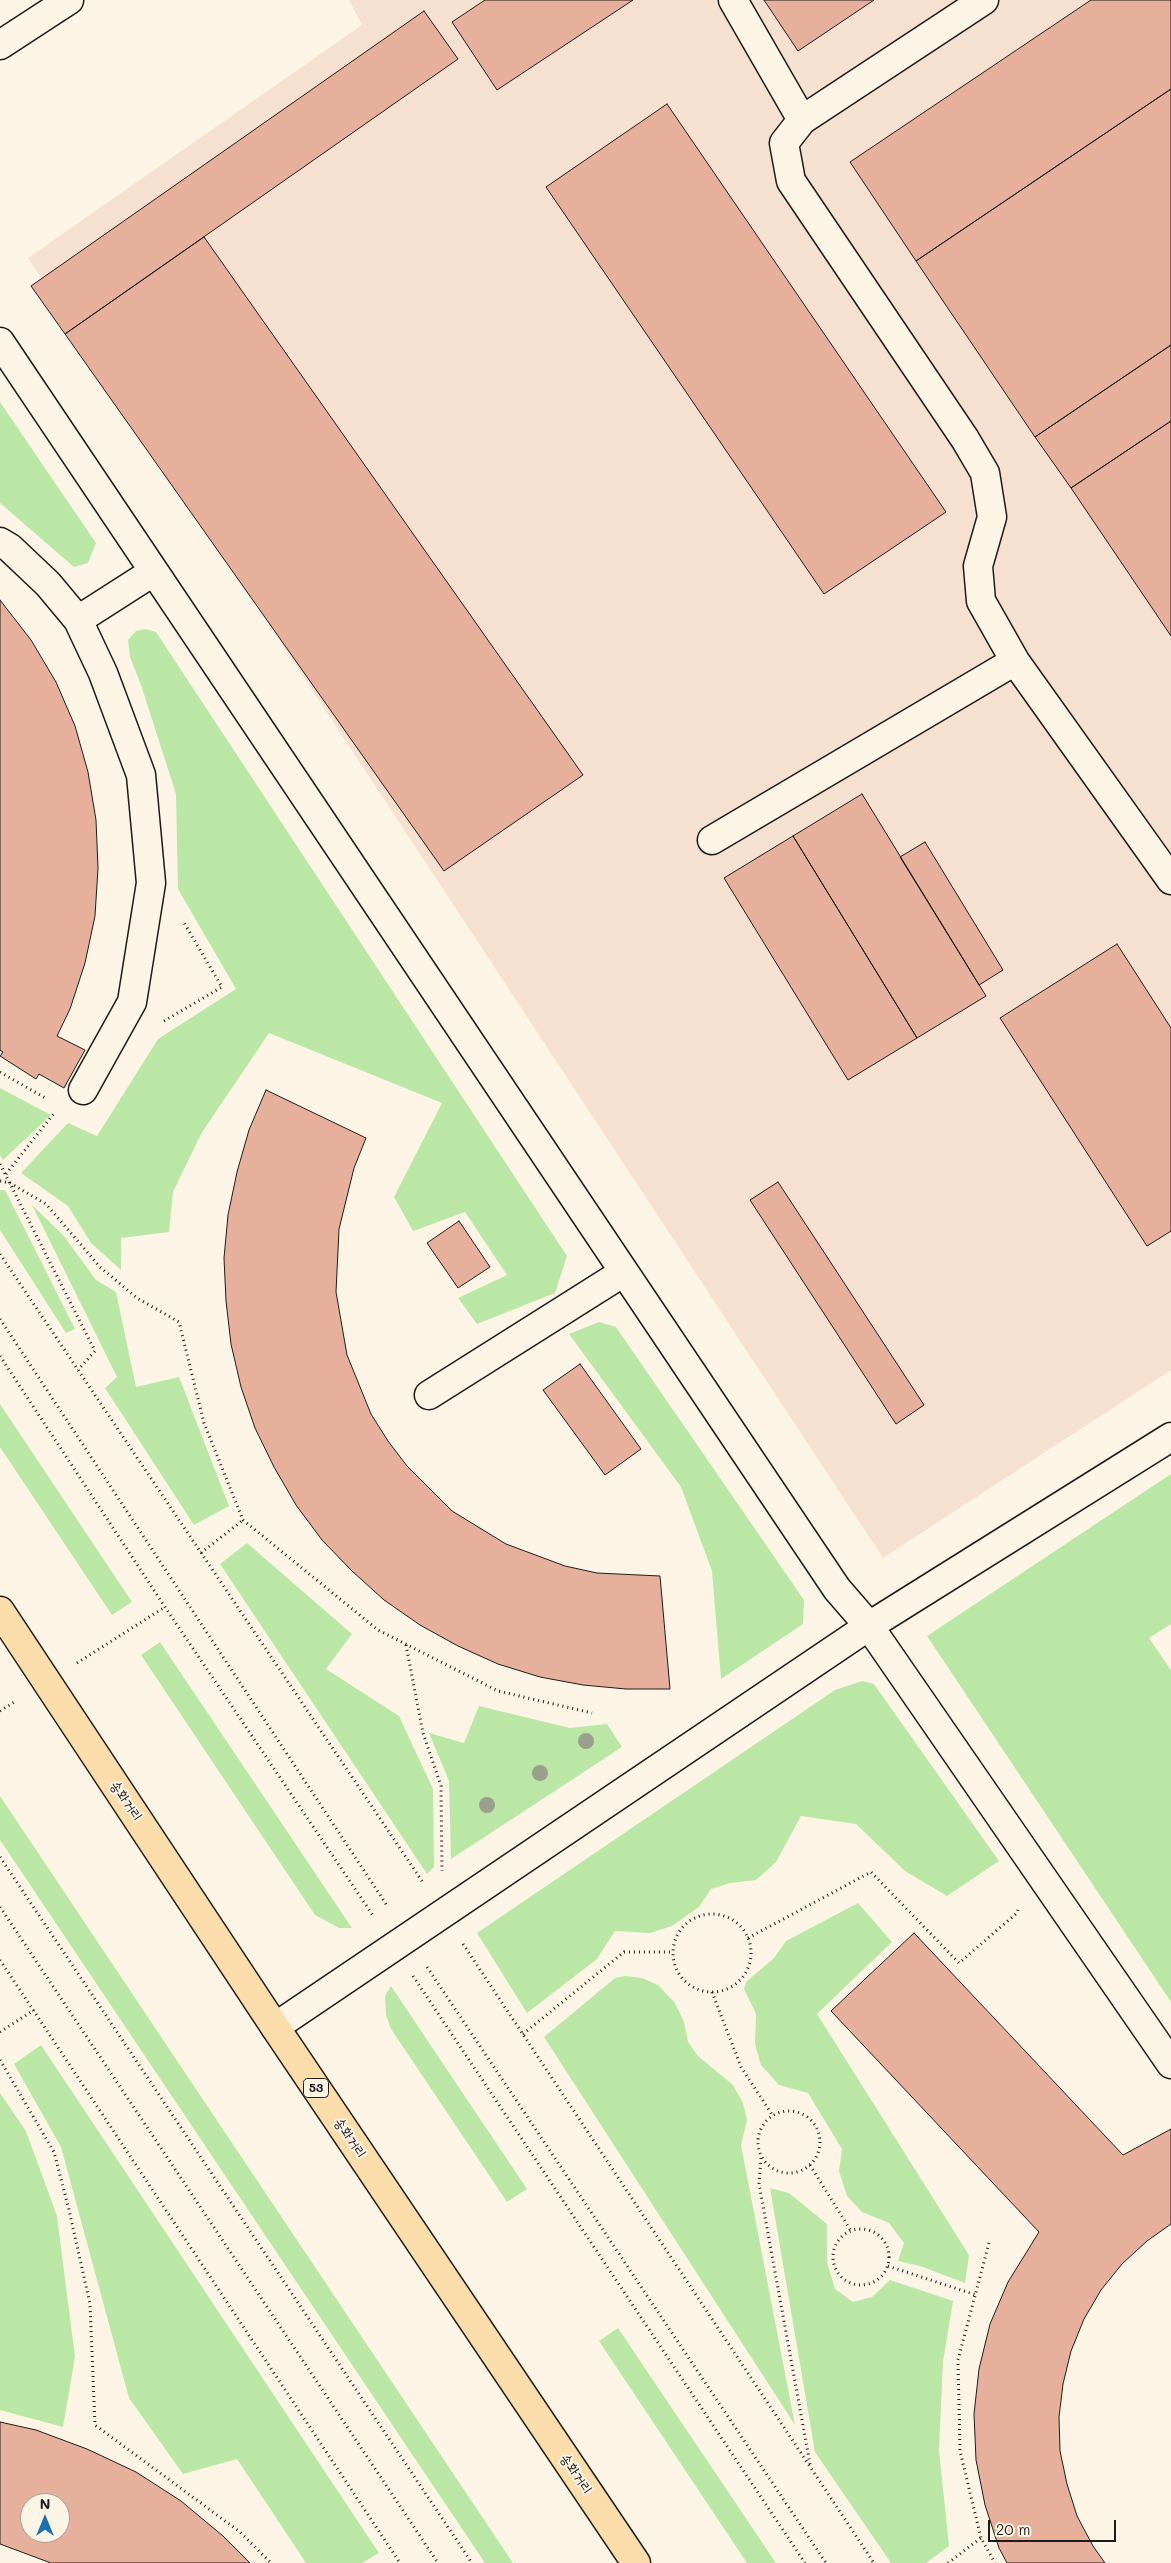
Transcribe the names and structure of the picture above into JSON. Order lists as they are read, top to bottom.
{
  "streets": {
    "main road": ["송화거리", "53"]
  },
  "scale_bar": "20 m",
  "north": "top"
}
